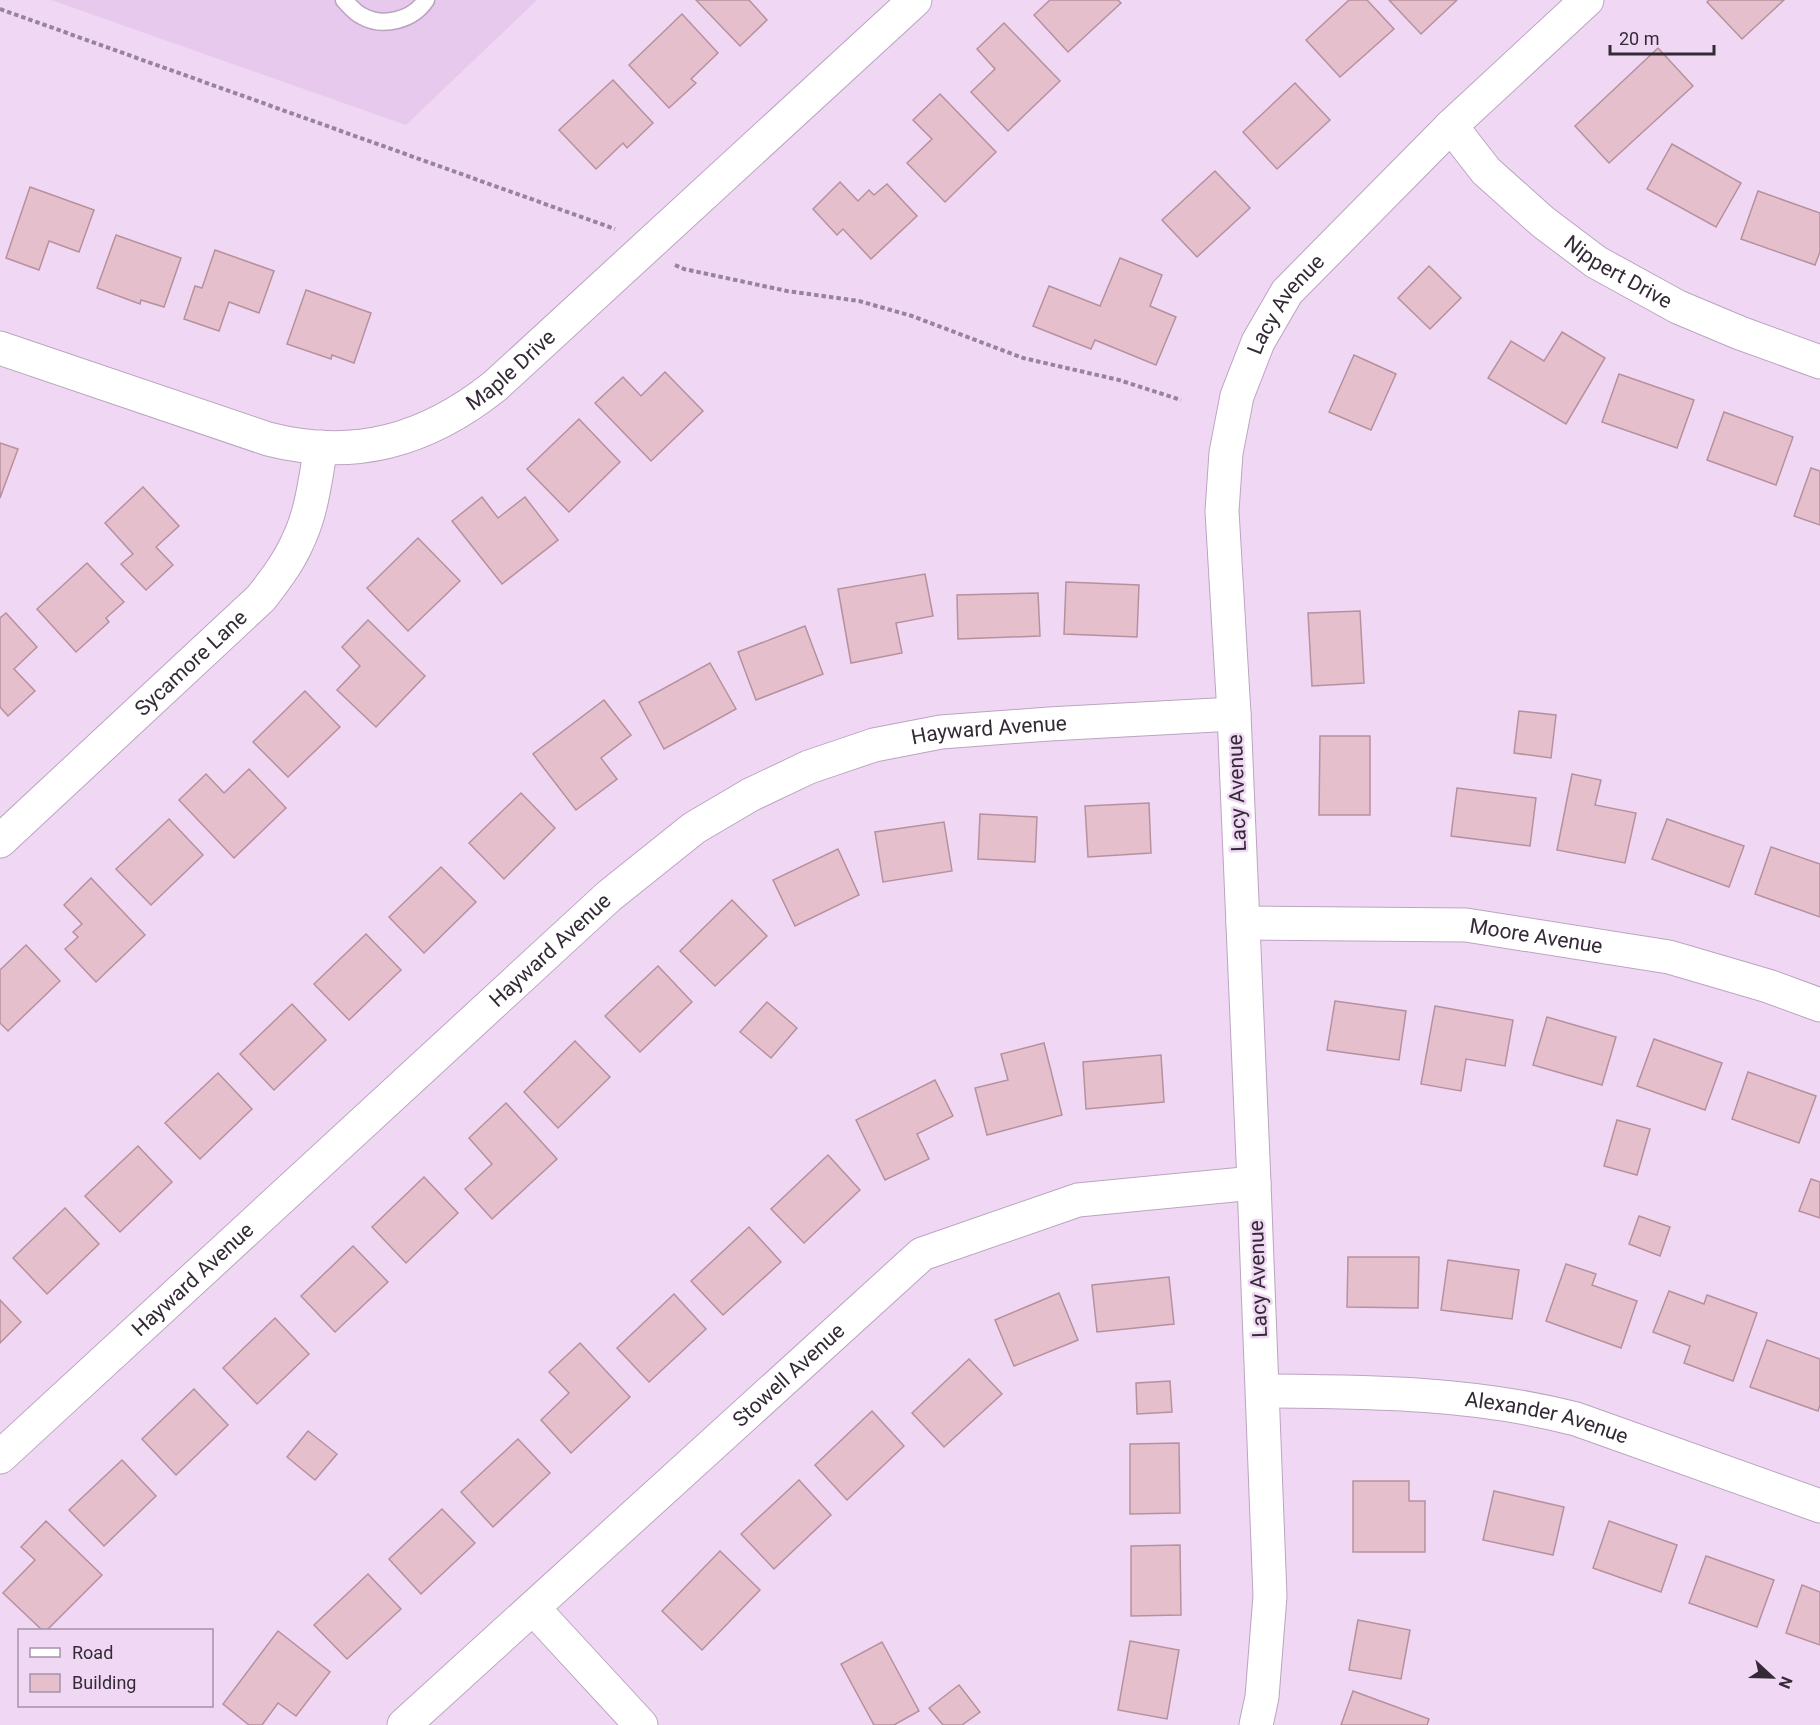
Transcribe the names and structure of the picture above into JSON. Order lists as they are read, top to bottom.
{
  "streets": {
    "street": [
      "Nippert Drive",
      "Lacy Avenue",
      "Maple Drive",
      "Sycamore Lane",
      "Hayward Avenue",
      "Moore Avenue",
      "Stowell Avenue",
      "Alexander Avenue"
    ]
  },
  "crossings": [
    ["Nippert Drive", "Lacy Avenue"],
    ["Lacy Avenue", "Hayward Avenue"],
    ["Lacy Avenue", "Moore Avenue"],
    ["Lacy Avenue", "Stowell Avenue"],
    ["Lacy Avenue", "Alexander Avenue"],
    ["Maple Drive", "Sycamore Lane"]
  ],
  "legend": ["Road", "Building"],
  "scale_bar": "20 m",
  "north": "right"
}
